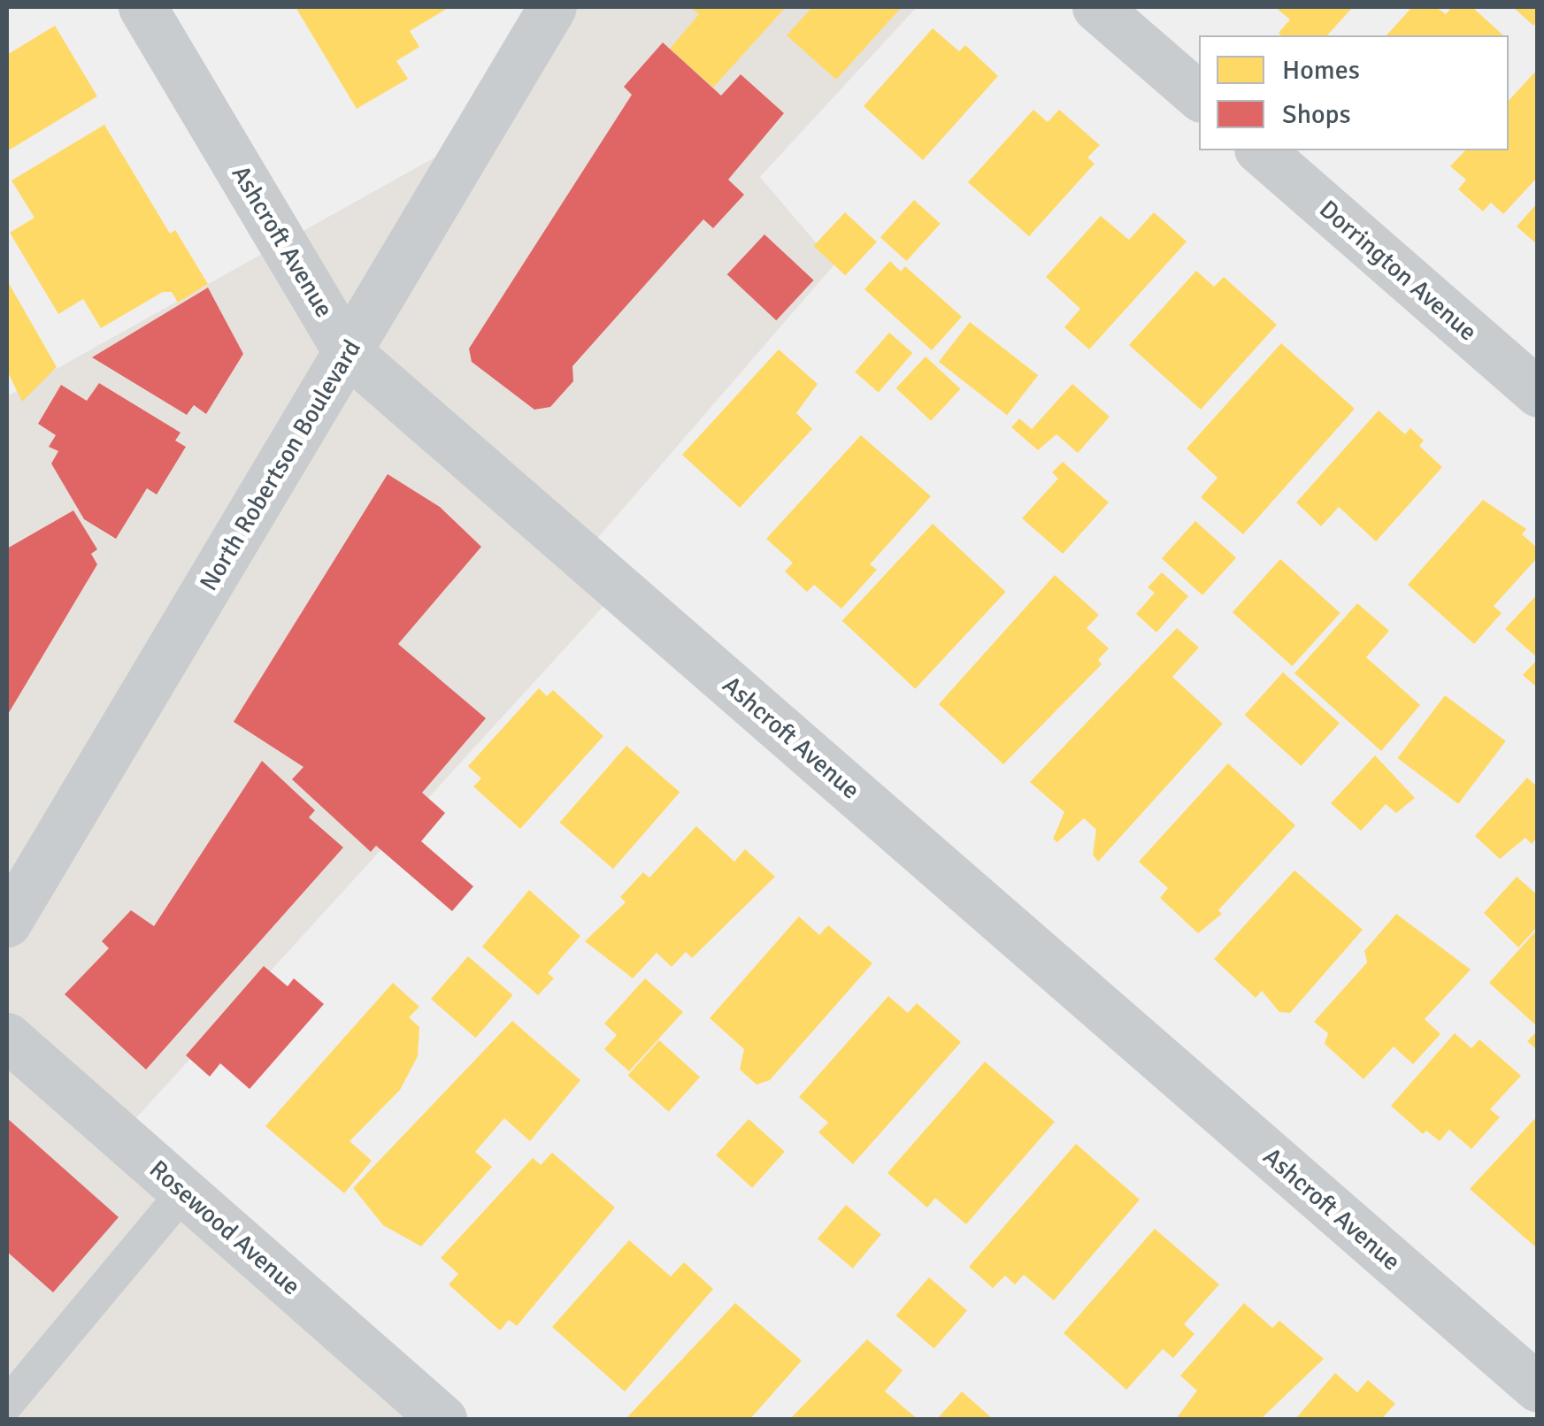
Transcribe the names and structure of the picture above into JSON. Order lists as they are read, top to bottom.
{
  "streets": {
    "street": [
      "Ashcroft Avenue",
      "Dorrington Avenue",
      "North Robertson Boulevard",
      "Rosewood Avenue"
    ]
  },
  "crossings": [
    ["Ashcroft Avenue", "North Robertson Boulevard"]
  ],
  "legend": ["Homes", "Shops"]
}
